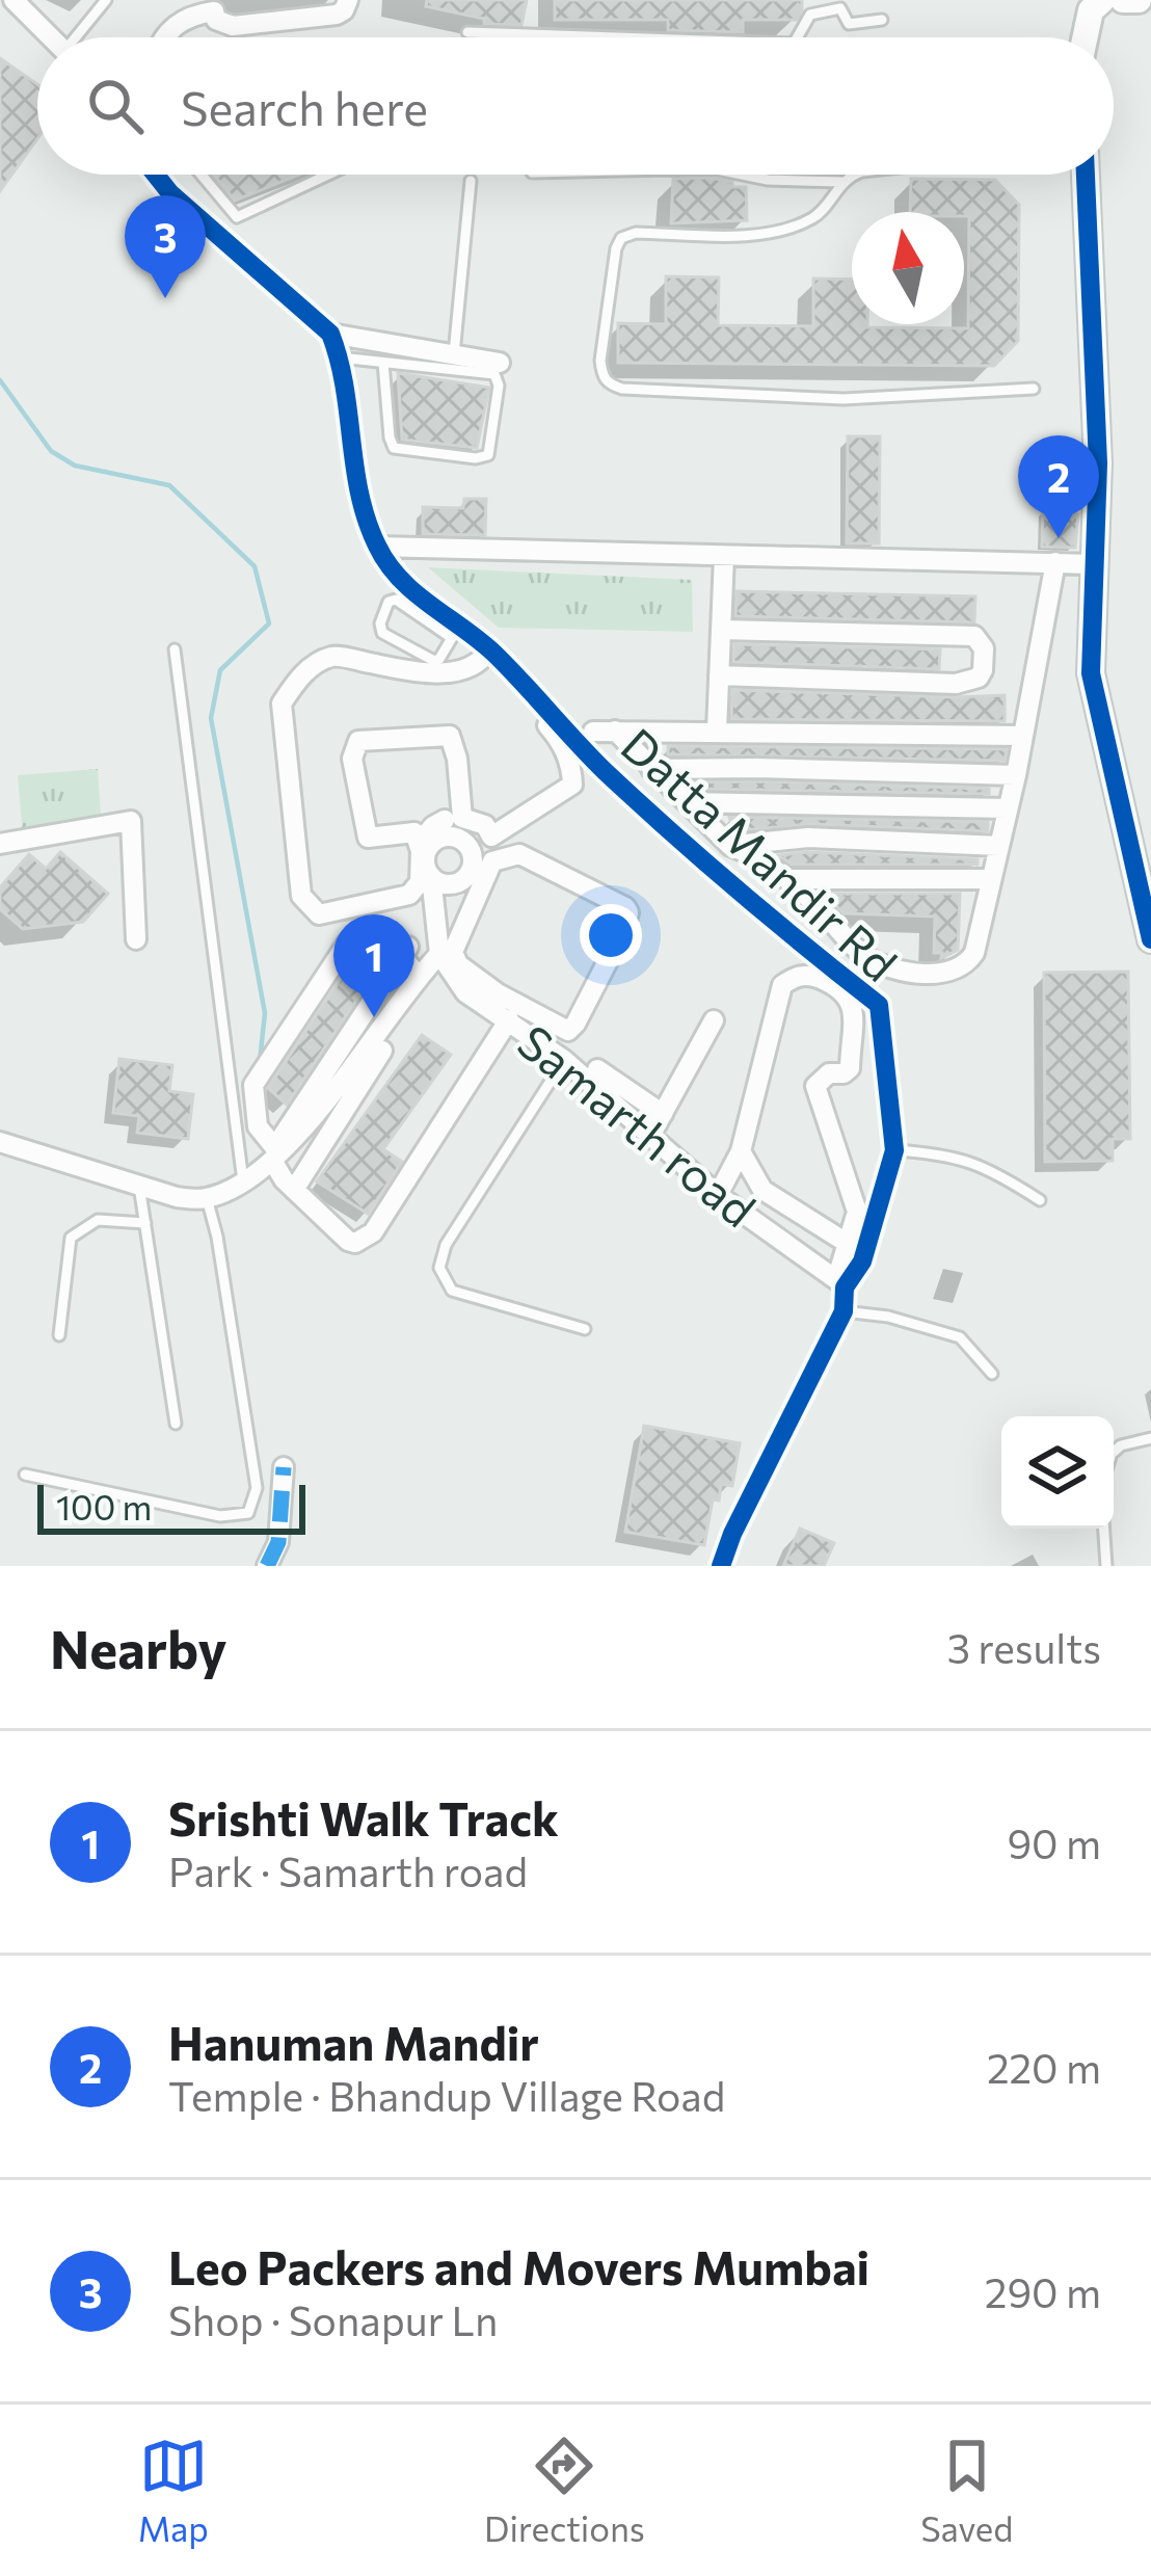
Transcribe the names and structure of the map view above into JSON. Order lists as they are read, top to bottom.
{
  "streets": {
    "street": ["Datta Mandir Rd", "Samarth road"]
  },
  "crossings": [
    ["Datta Mandir Rd", "Samarth road"]
  ],
  "scale_bar": "100 m",
  "north": "top",
  "page": {
    "search": "Search here",
    "pins": ["3", "2", "1"],
    "scale": "100 m",
    "heading": ["Nearby", "3 results"],
    "list": [
      {
        "mark": "1",
        "name": "Srishti Walk Track",
        "note": "Park · Samarth road",
        "value": "90 m"
      },
      {
        "mark": "2",
        "name": "Hanuman Mandir",
        "note": "Temple · Bhandup Village Road",
        "value": "220 m"
      },
      {
        "mark": "3",
        "name": "Leo Packers and Movers Mumbai",
        "note": "Shop · Sonapur Ln",
        "value": "290 m"
      }
    ],
    "nav": ["Map", "Directions", "Saved"]
  }
}
